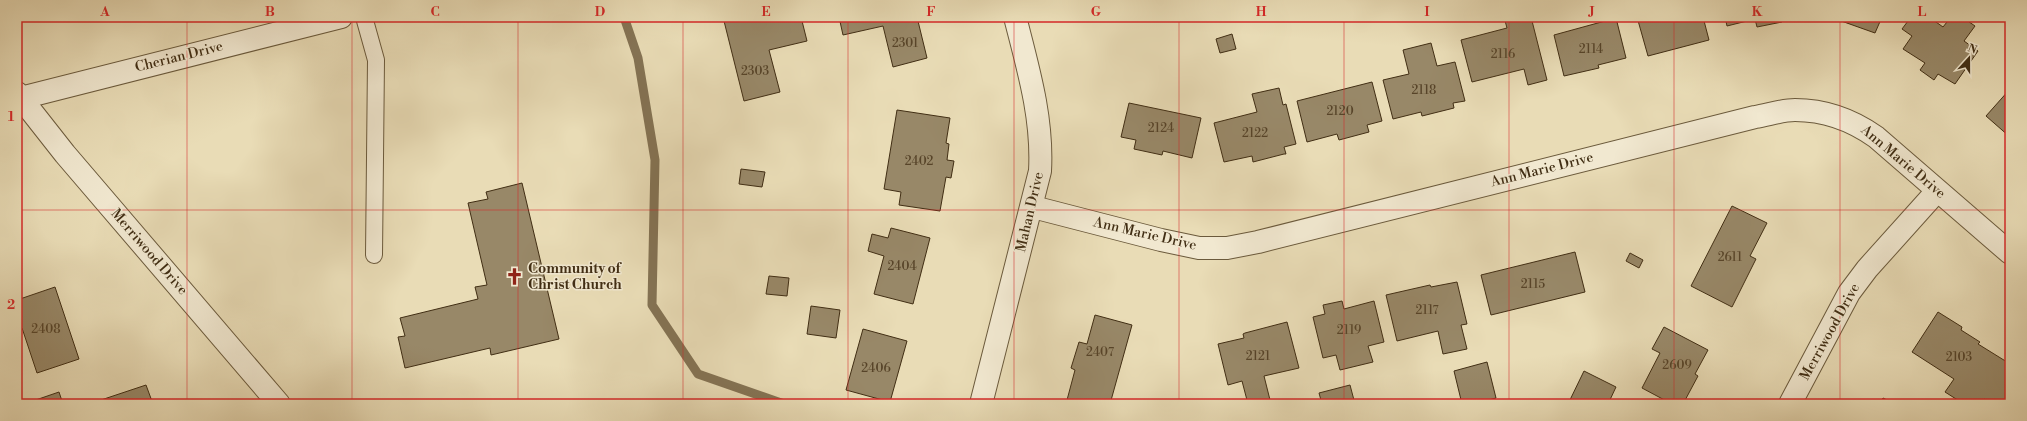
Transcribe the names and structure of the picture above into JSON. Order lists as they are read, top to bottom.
{
  "streets": {
    "street": [
      "Cherian Drive",
      "Ann Marie Drive",
      "Mahan Drive",
      "Merriwood Drive"
    ]
  },
  "crossings": [
    ["Cherian Drive", "Merriwood Drive"],
    ["Ann Marie Drive", "Mahan Drive"],
    ["Ann Marie Drive", "Merriwood Drive"]
  ],
  "places": {
    "church": ["Community of Christ Church"]
  },
  "house_numbers": [
    "2301",
    "2114",
    "2116",
    "2303",
    "2118",
    "2120",
    "2124",
    "2122",
    "2402",
    "2611",
    "2404",
    "2115",
    "2117",
    "2408",
    "2119",
    "2407",
    "2121",
    "2103",
    "2609",
    "2406"
  ],
  "north": "top",
  "grid": {
    "columns": [
      "A",
      "B",
      "C",
      "D",
      "E",
      "F",
      "G",
      "H",
      "I",
      "J",
      "K",
      "L"
    ],
    "rows": ["1", "2"]
  }
}
